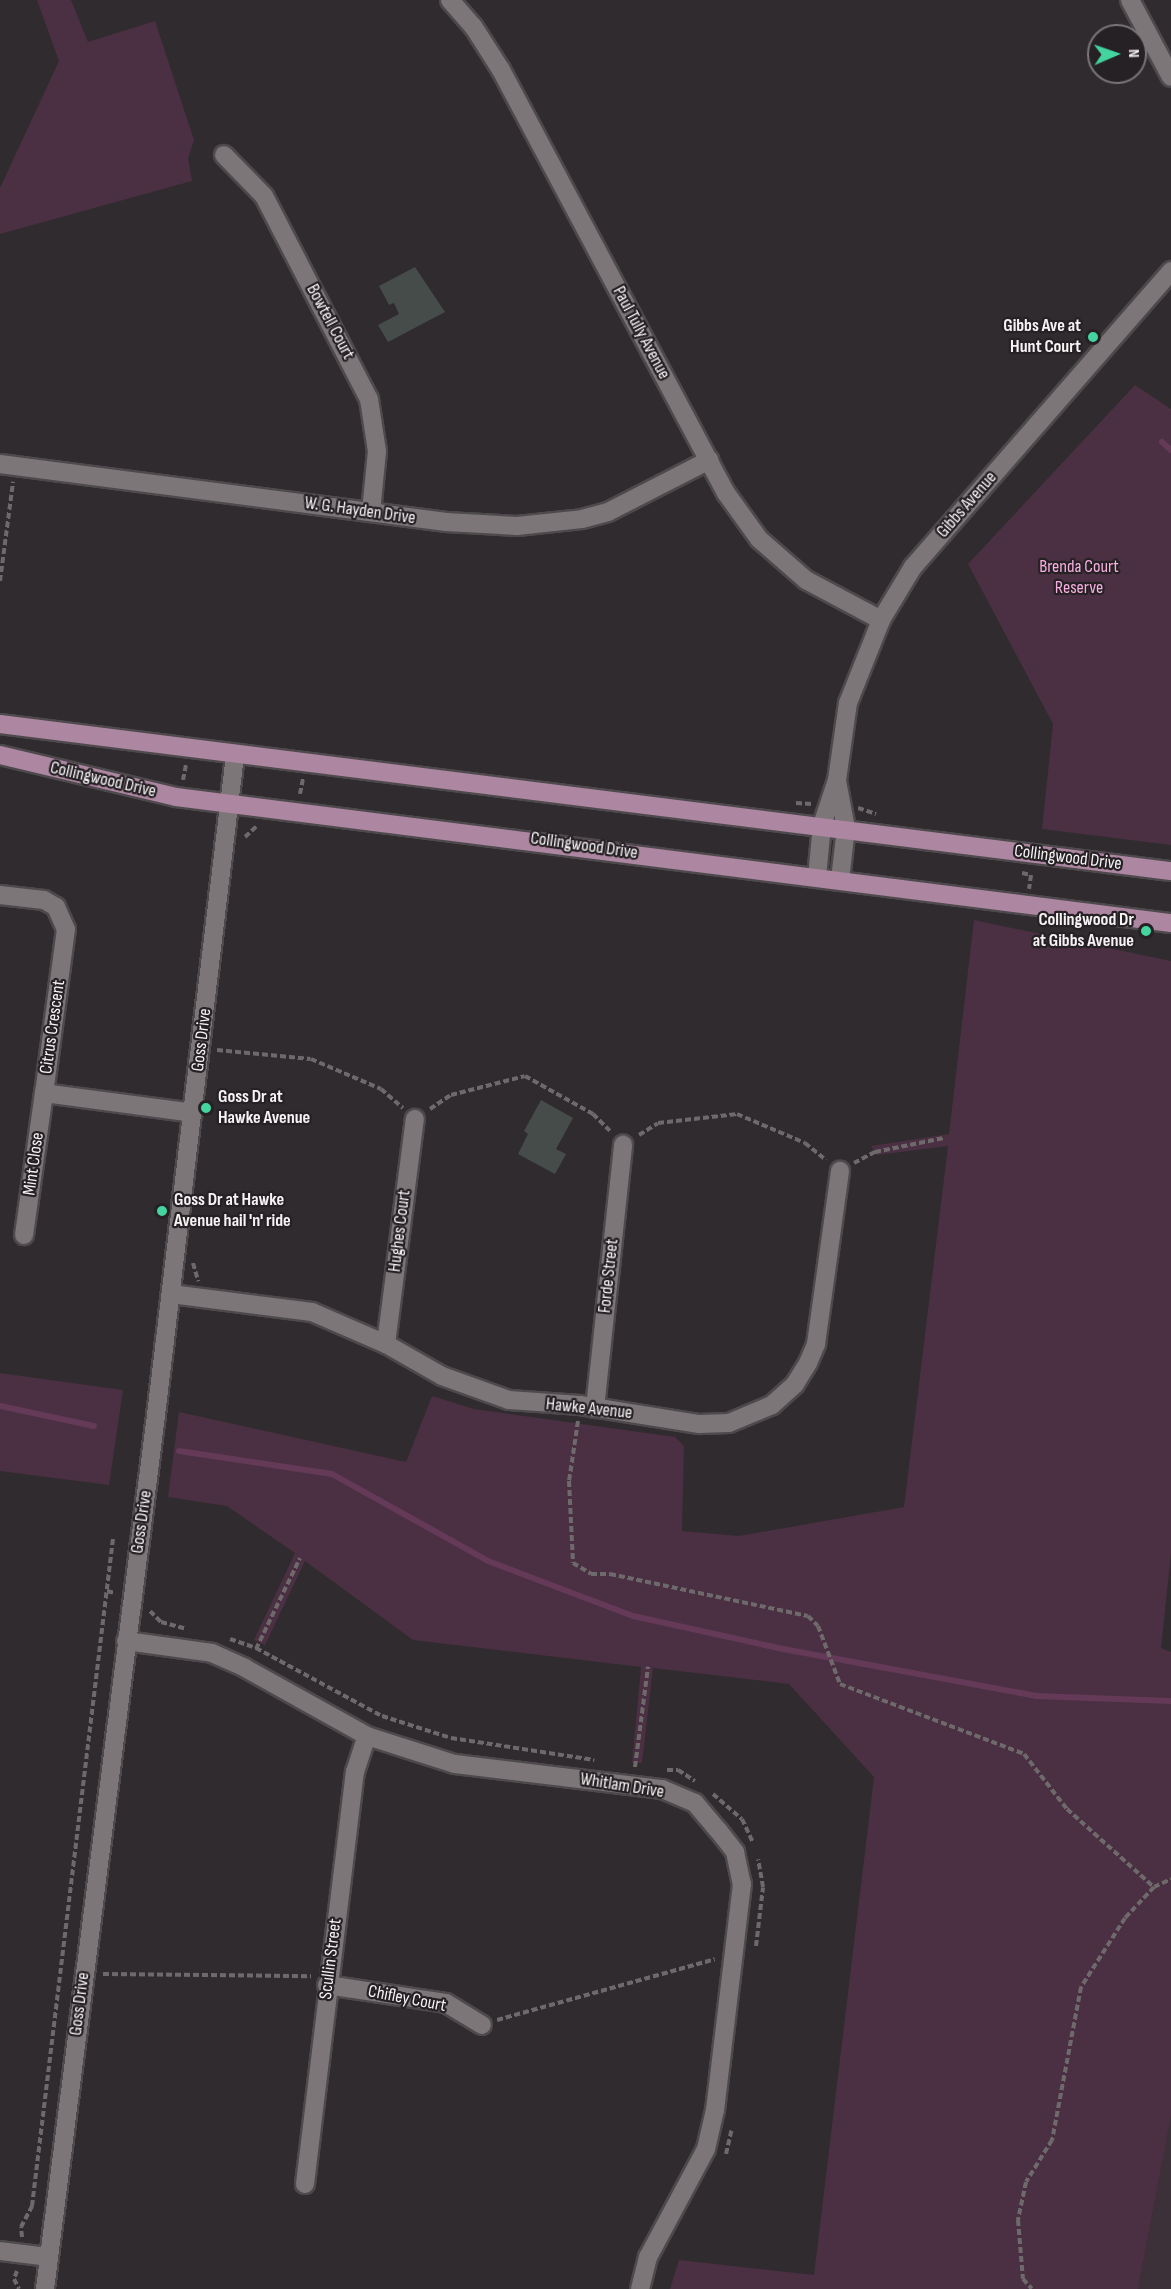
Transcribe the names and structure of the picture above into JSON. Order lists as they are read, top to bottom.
{
  "streets": {
    "main road": ["Collingwood Drive"],
    "street": [
      "Bowtell Court",
      "Paul Tully Avenue",
      "Gibbs Avenue",
      "W. G. Hayden Drive",
      "Citrus Crescent",
      "Goss Drive",
      "Mint Close",
      "Hughes Court",
      "Forde Street",
      "Hawke Avenue",
      "Whitlam Drive",
      "Scullin Street",
      "Chifley Court"
    ]
  },
  "crossings": [
    ["Bowtell Court", "W. G. Hayden Drive"],
    ["Paul Tully Avenue", "Gibbs Avenue"],
    ["Paul Tully Avenue", "W. G. Hayden Drive"],
    ["Gibbs Avenue", "Collingwood Drive"],
    ["Collingwood Drive", "Goss Drive"],
    ["Citrus Crescent", "Goss Drive"],
    ["Citrus Crescent", "Mint Close"],
    ["Goss Drive", "Hawke Avenue"],
    ["Goss Drive", "Whitlam Drive"],
    ["Hughes Court", "Hawke Avenue"],
    ["Forde Street", "Hawke Avenue"],
    ["Whitlam Drive", "Scullin Street"],
    ["Scullin Street", "Chifley Court"]
  ],
  "parks": ["Brenda Court Reserve"],
  "places": [
    "Gibbs Ave at Hunt Court",
    "Collingwood Dr at Gibbs Avenue",
    "Goss Dr at Hawke Avenue",
    "Goss Dr at Hawke Avenue hail 'n' ride"
  ],
  "north": "right"
}
